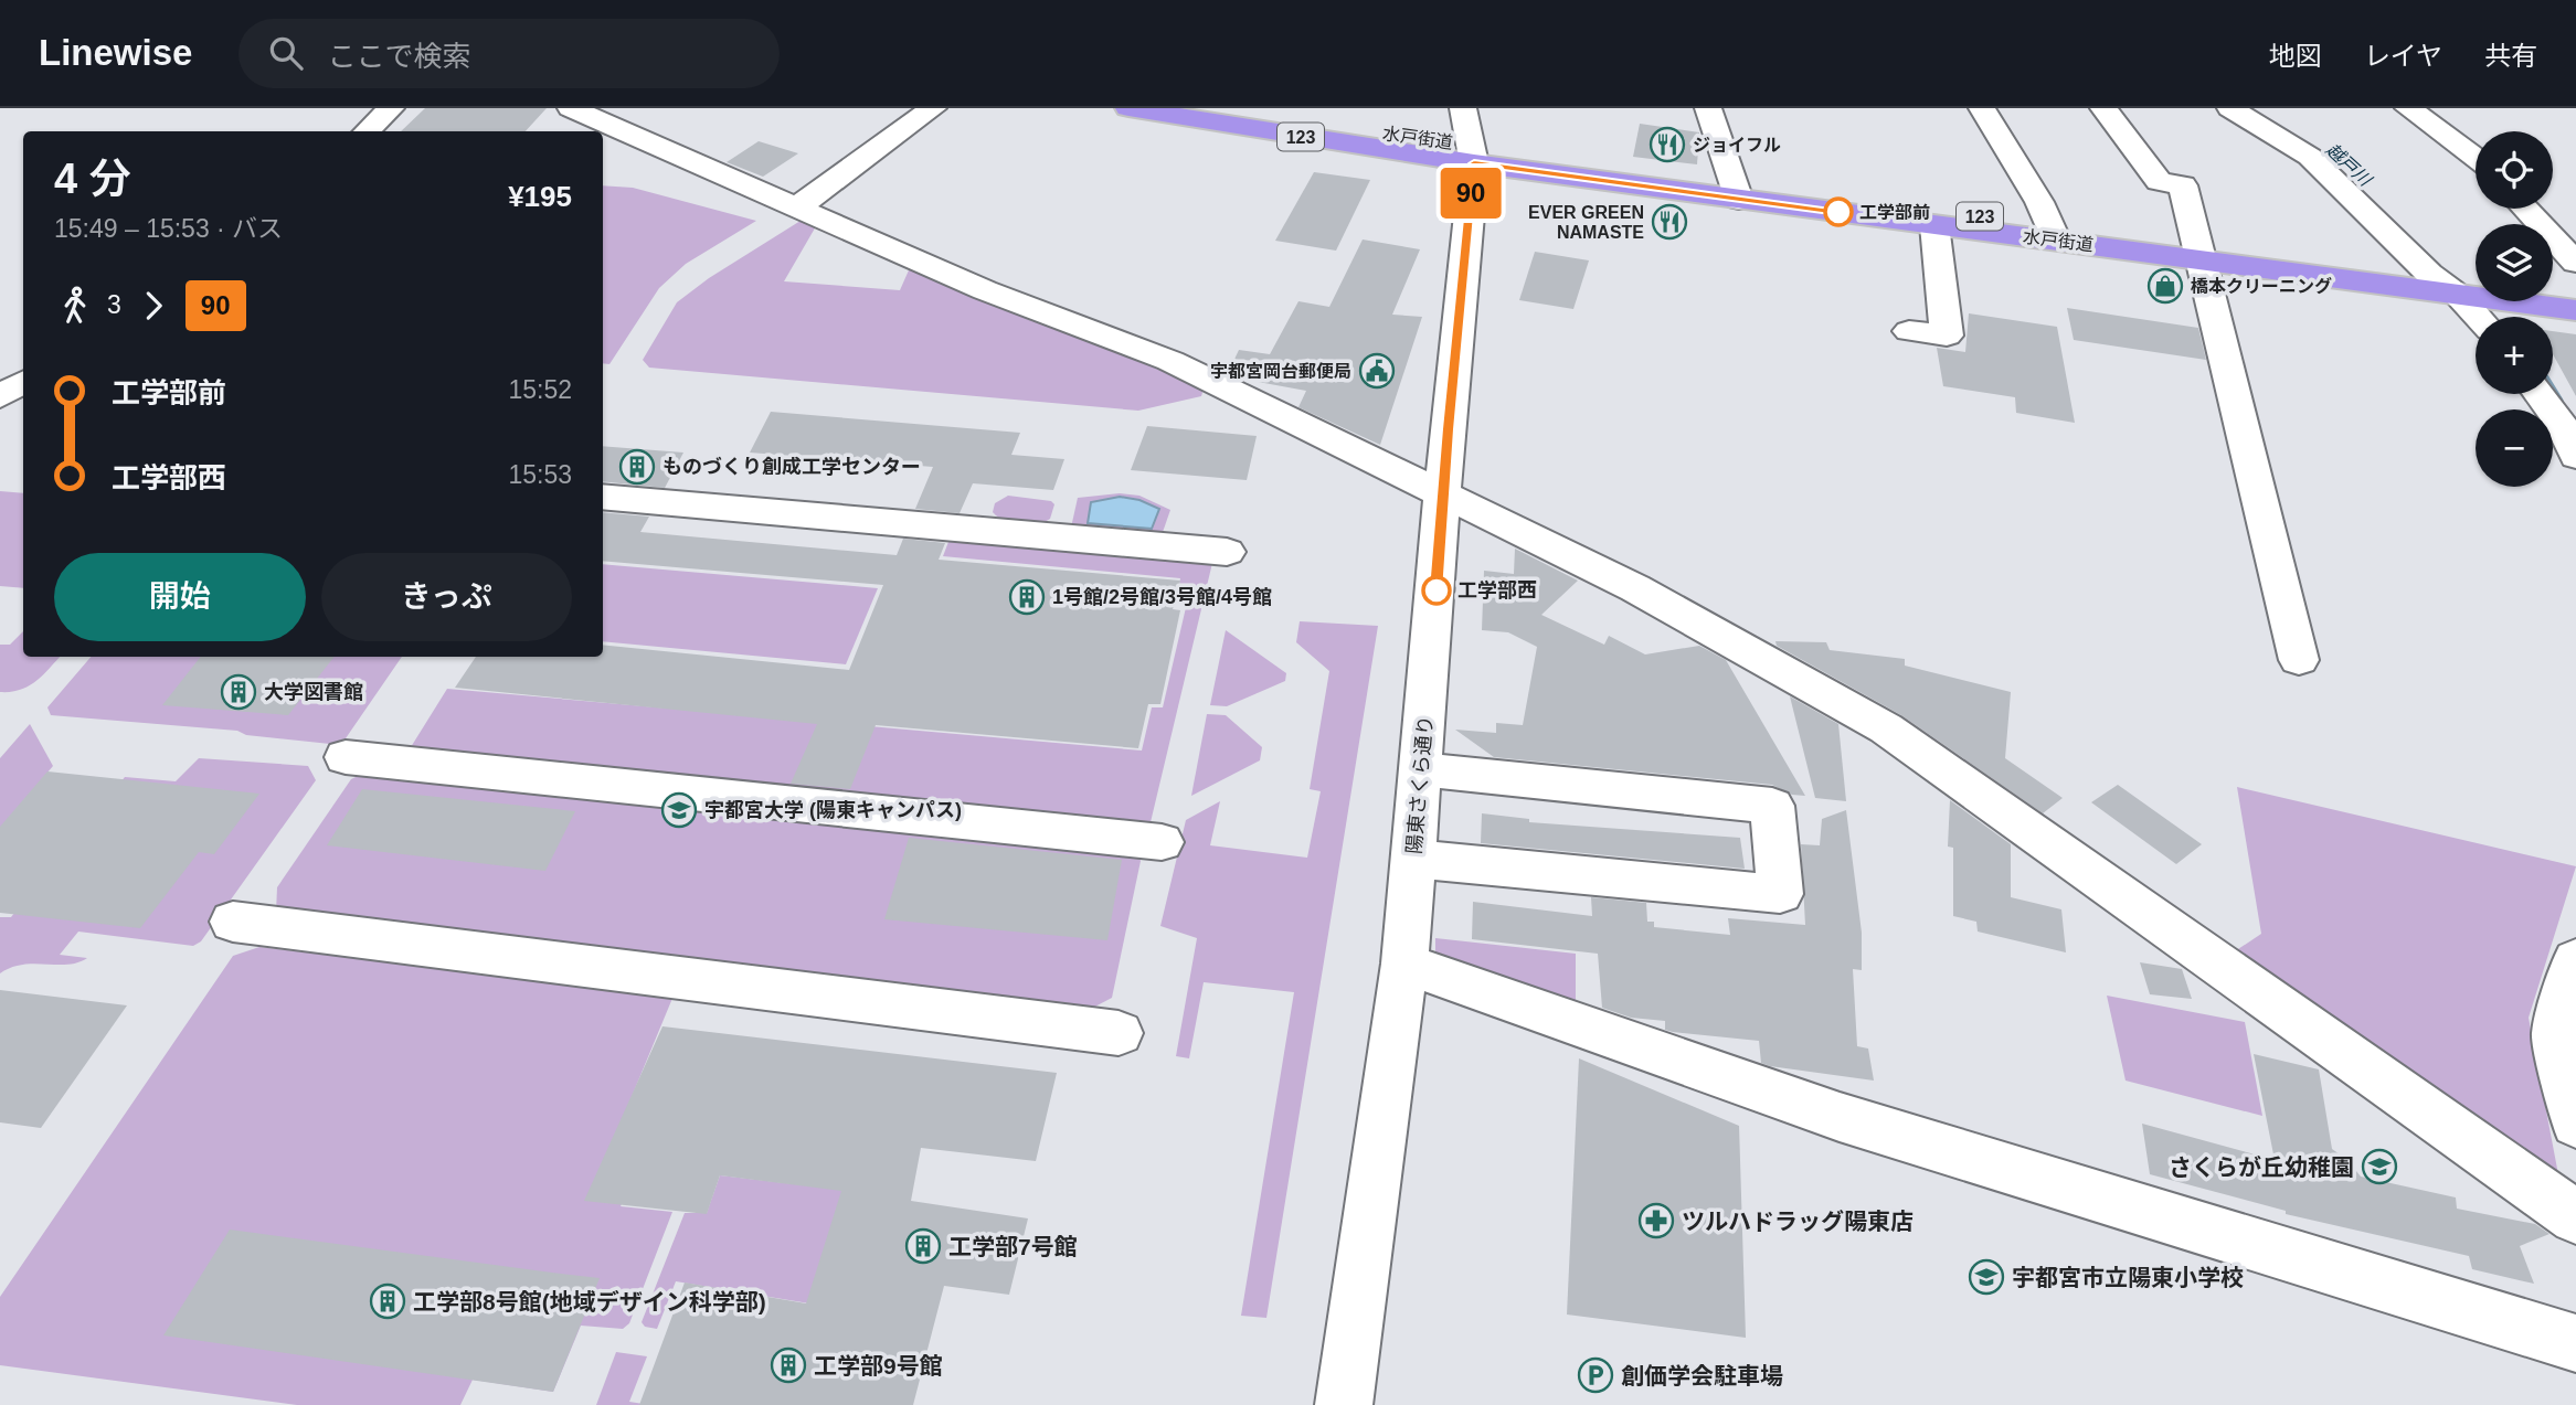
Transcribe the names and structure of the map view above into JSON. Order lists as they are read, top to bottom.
{
  "streets": {
    "highway": ["123", "水戸街道"],
    "street": ["陽東さくら通り"]
  },
  "crossings": [
    ["水戸街道", "陽東さくら通り"]
  ],
  "water": ["越戸川"],
  "places": {
    "restaurant": ["ジョイフル", "EVER GREEN NAMASTE"],
    "other": ["工学部前", "工学部西"],
    "shop": ["橋本クリーニング"],
    "public building": ["宇都宮岡台郵便局"],
    "building": [
      "ものづくり創成工学センター",
      "1号館/2号館/3号館/4号館",
      "大学図書館",
      "工学部7号館",
      "工学部8号館(地域デザイン科学部)",
      "工学部9号館"
    ],
    "school or university": ["宇都宮大学 (陽東キャンパス)", "さくらが丘幼稚園", "宇都宮市立陽東小学校"],
    "pharmacy": ["ツルハドラッグ陽東店"],
    "parking": ["創価学会駐車場"]
  },
  "lines": ["bus line 90"],
  "page": {
    "header": "Linewise",
    "search": "ここで検索",
    "nav": ["地図", "レイヤ", "共有"],
    "on_map": "90",
    "map_buttons": ["+", "−"],
    "heading": ["4 分", "15:49 – 15:53 · バス", "¥195"],
    "legs": ["3", "90"],
    "list": [
      {
        "name": "工学部前",
        "value": "15:52"
      },
      {
        "name": "工学部西",
        "value": "15:53"
      }
    ],
    "buttons": ["開始", "きっぷ"]
  }
}
